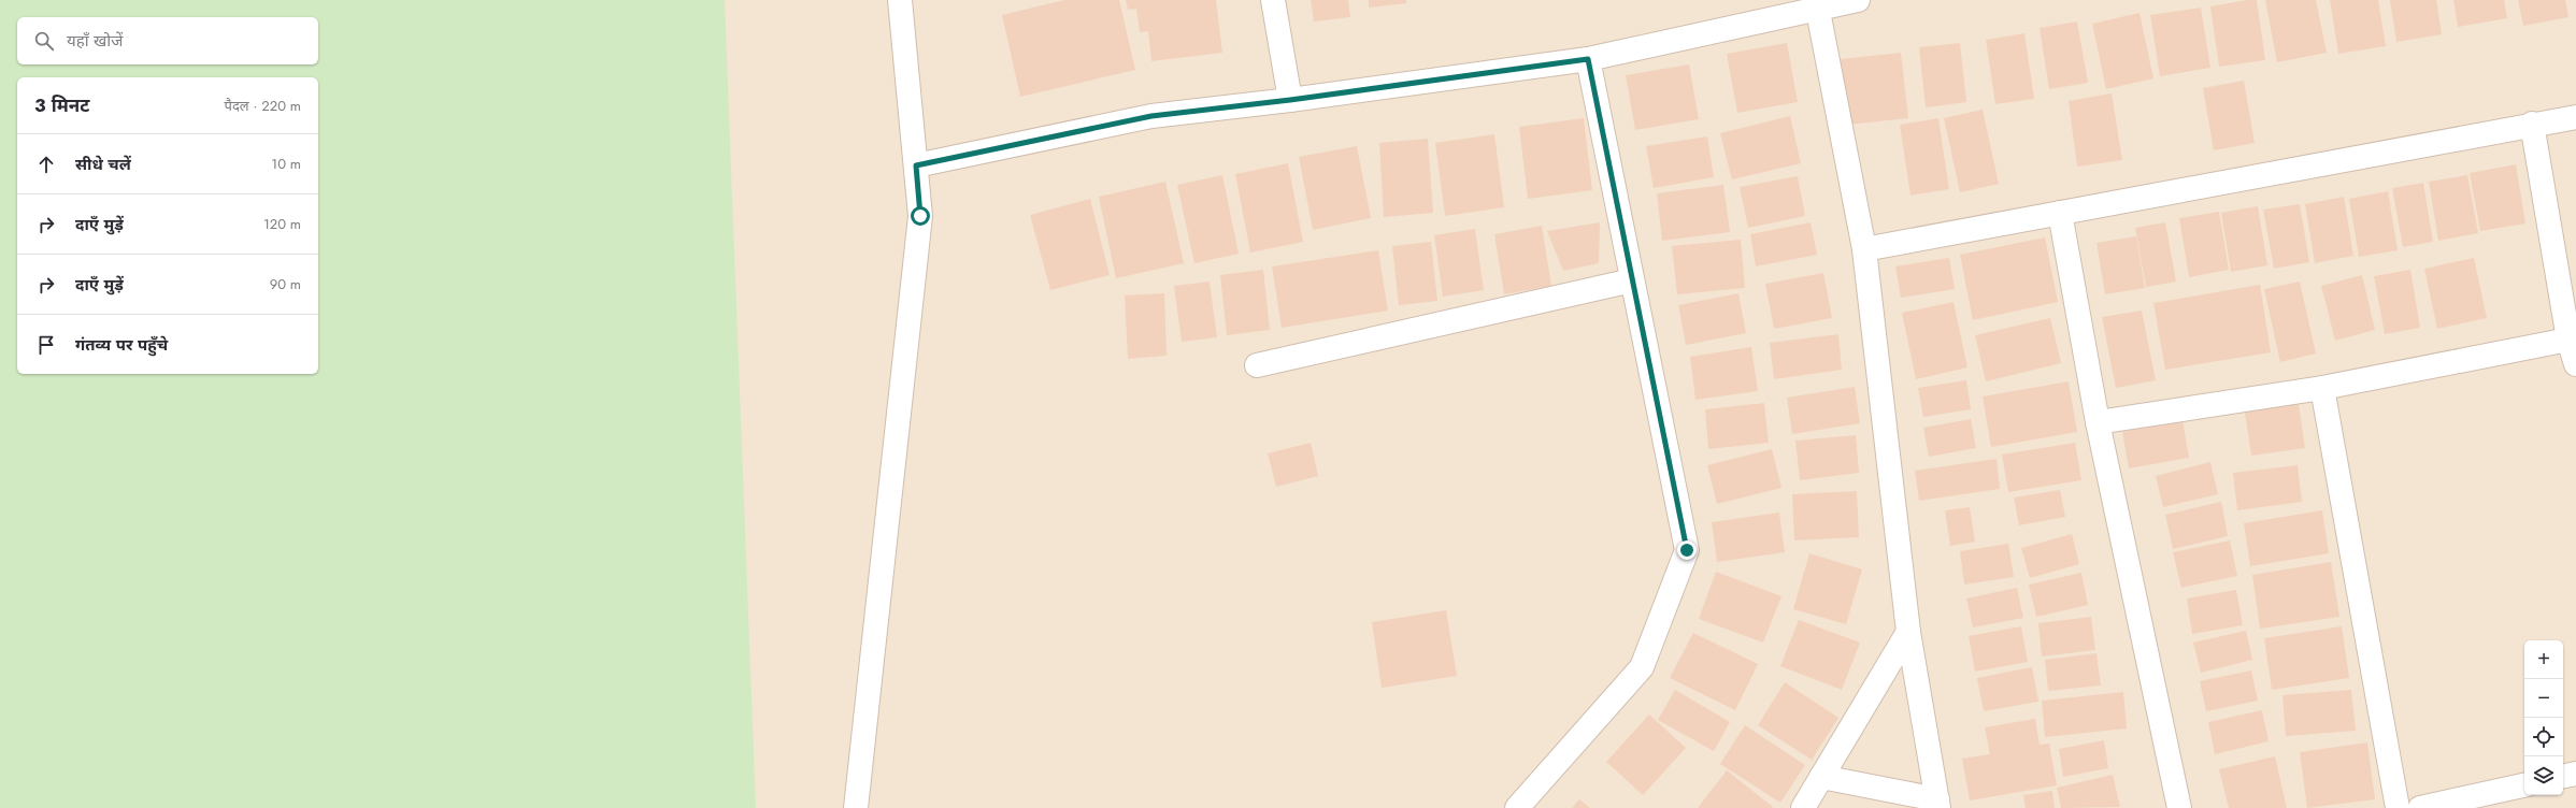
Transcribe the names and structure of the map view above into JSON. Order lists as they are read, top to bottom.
{
  "page": {
    "search": "यहाँ खोजें",
    "heading": ["3 मिनट", "पैदल · 220 m"],
    "list": [
      ["सीधे चलें", "10 m"],
      ["दाएँ मुड़ें", "120 m"],
      ["दाएँ मुड़ें", "90 m"],
      "गंतव्य पर पहुँचे"
    ],
    "map_buttons": ["+", "−"]
  }
}
